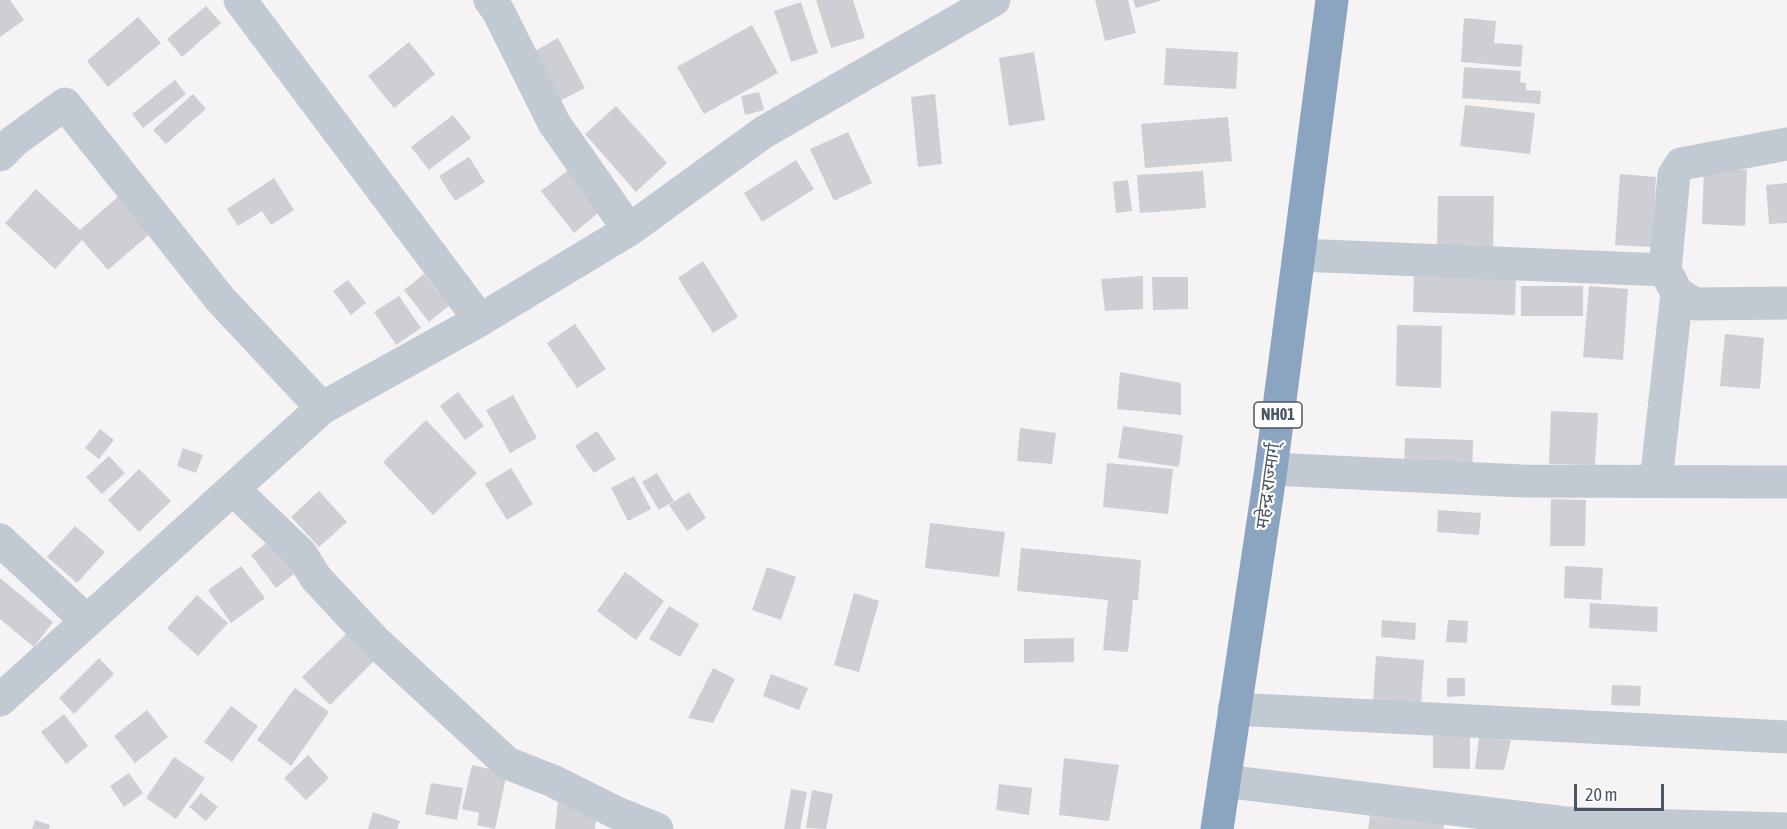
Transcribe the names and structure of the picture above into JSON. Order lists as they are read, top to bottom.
{
  "streets": {
    "highway": ["NH01", "महेन्द्र राज्मार्ग्"]
  },
  "scale_bar": "20 m"
}
